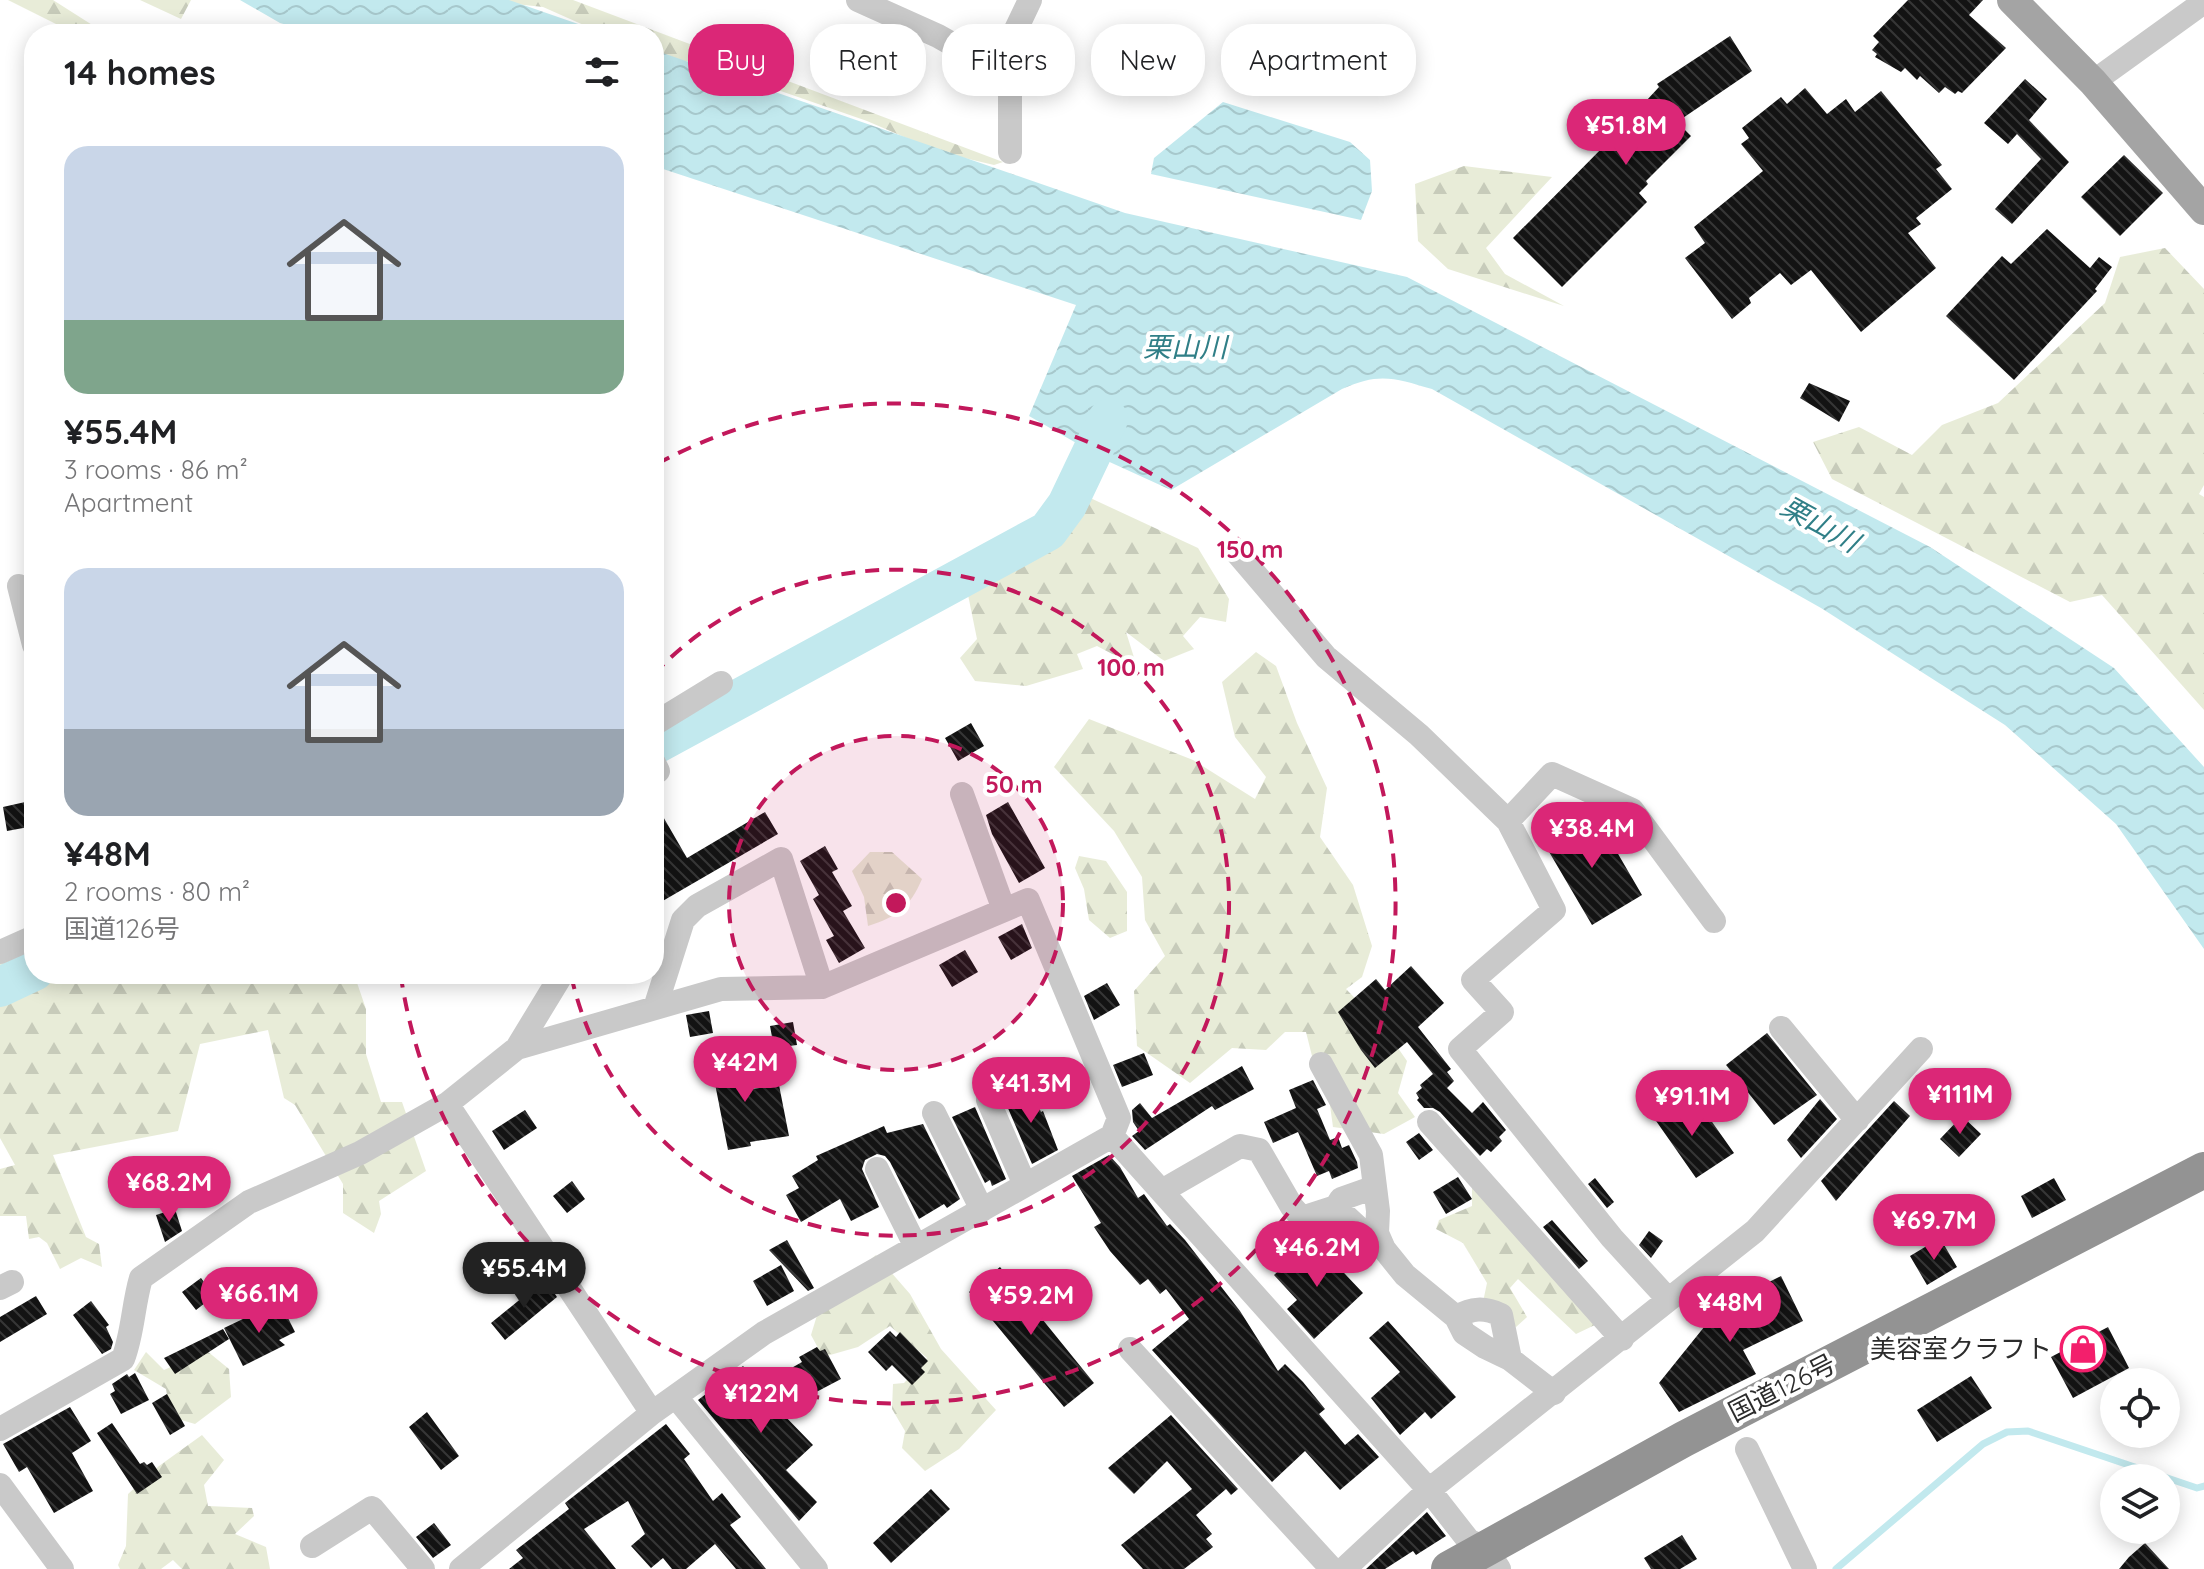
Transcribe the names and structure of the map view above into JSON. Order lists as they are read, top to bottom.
{
  "streets": {
    "highway": ["国道126号"]
  },
  "water": ["栗山川"],
  "places": {
    "shop": ["美容室クラフト"]
  },
  "page": {
    "chip": [
      "Buy",
      "Rent",
      "Filters",
      "New",
      "Apartment"
    ],
    "heading": "14 homes",
    "price": [
      "¥51.8M",
      "¥38.4M",
      "¥42M",
      "¥41.3M",
      "¥111M",
      "¥91.1M",
      "¥68.2M",
      "¥69.7M",
      "¥46.2M",
      "¥55.4M",
      "¥66.1M",
      "¥59.2M",
      "¥48M",
      "¥122M"
    ],
    "list": [
      {
        "name": "¥55.4M",
        "note": "3 rooms · 86 m² · Apartment"
      },
      {
        "name": "¥48M",
        "note": "2 rooms · 80 m² · 国道126号"
      }
    ]
  },
  "rings": ["150 m", "100 m", "50 m"]
}
